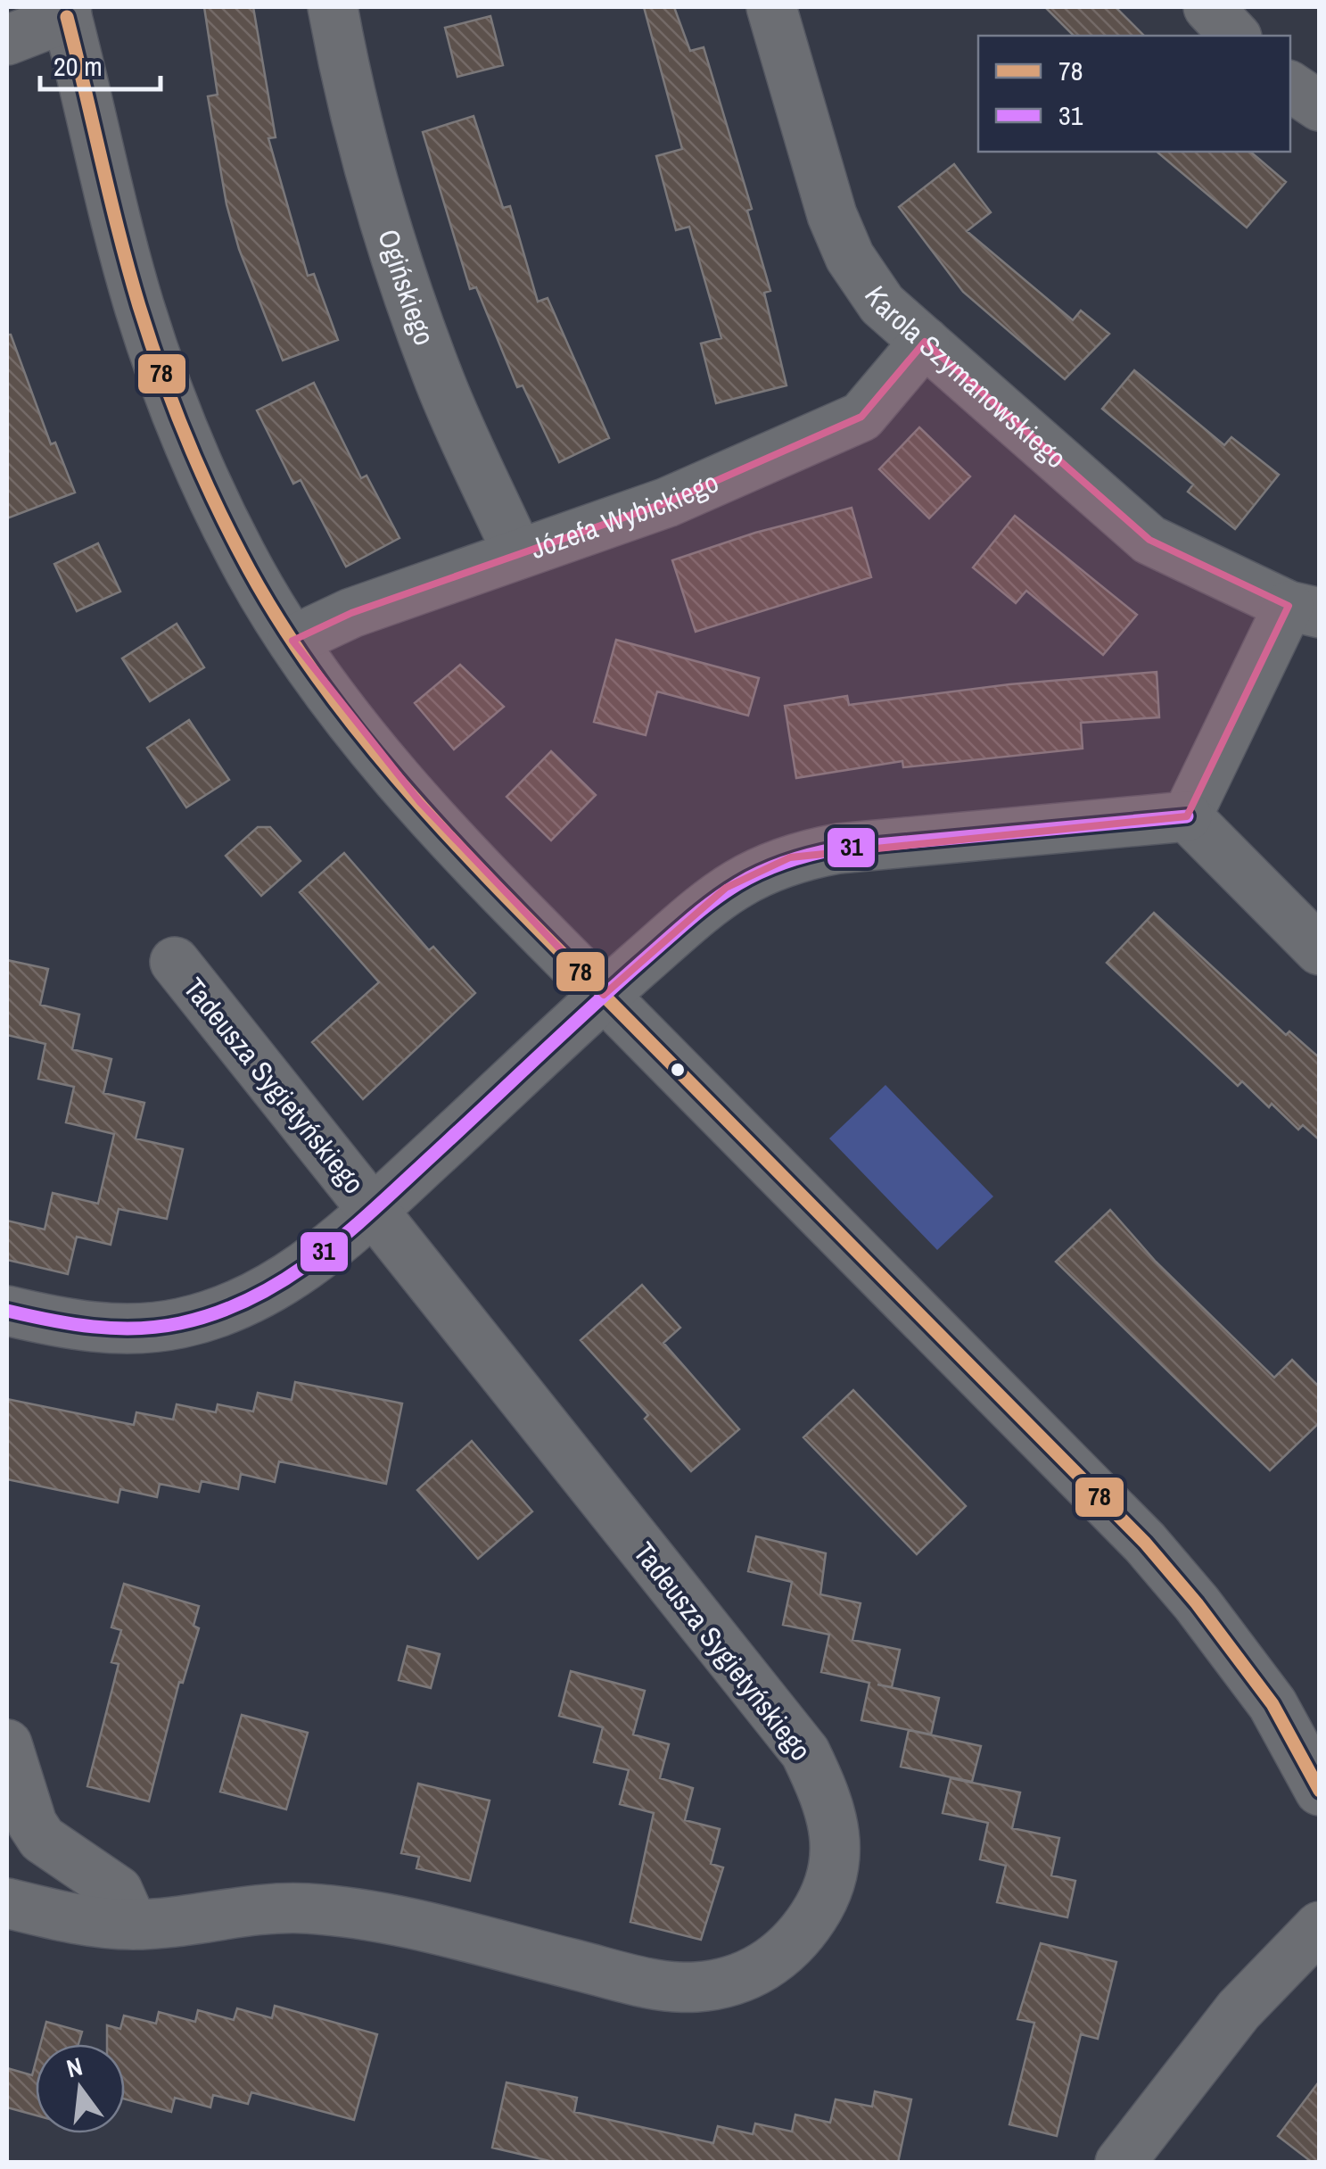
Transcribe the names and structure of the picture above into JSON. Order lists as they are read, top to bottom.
{
  "streets": {
    "street": [
      "Ogińskiego",
      "Karola Szymanowskiego",
      "Józefa Wybickiego",
      "Tadeusza Sygietyńskiego"
    ]
  },
  "crossings": [
    ["Ogińskiego", "Józefa Wybickiego"],
    ["Karola Szymanowskiego", "Józefa Wybickiego"]
  ],
  "lines": ["transit line 78", "transit line 31"],
  "legend": ["78", "31"],
  "scale_bar": "20 m",
  "north": "top"
}
